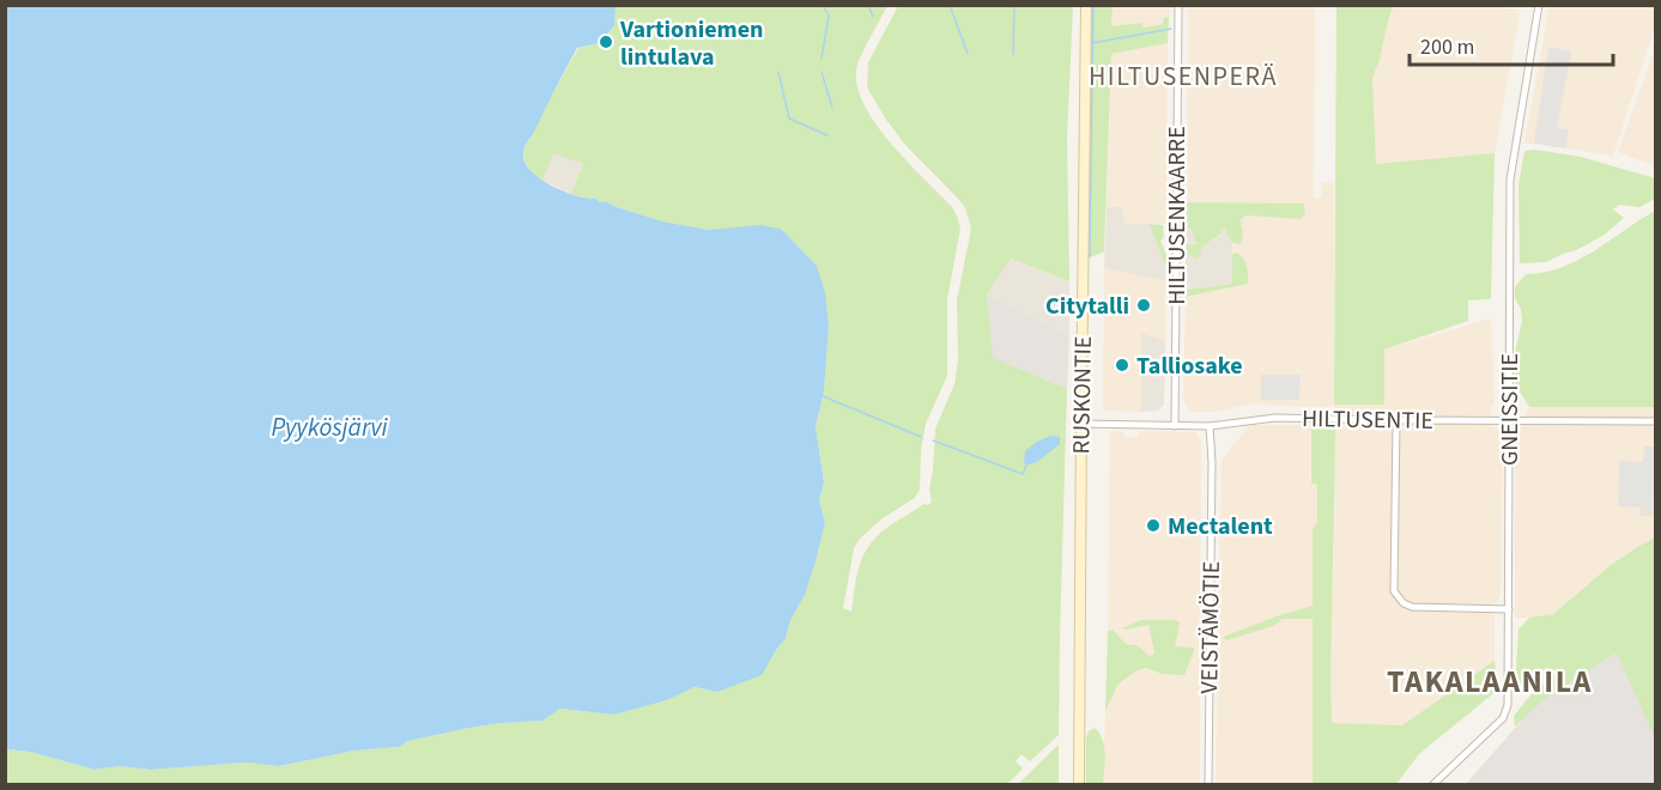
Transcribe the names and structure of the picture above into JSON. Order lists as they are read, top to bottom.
{
  "streets": {
    "main road": ["RUSKONTIE"],
    "street": [
      "HILTUSENKAARRE",
      "GNEISSITIE",
      "HILTUSENTIE",
      "VEISTÄMÖTIE"
    ]
  },
  "crossings": [
    ["HILTUSENKAARRE", "HILTUSENTIE"],
    ["RUSKONTIE", "HILTUSENTIE"],
    ["GNEISSITIE", "HILTUSENTIE"],
    ["HILTUSENTIE", "VEISTÄMÖTIE"]
  ],
  "districts": ["HILTUSENPERÄ", "TAKALAANILA"],
  "water": ["Pyykösjärvi"],
  "places": [
    "Vartioniemen lintulava",
    "Citytalli",
    "Talliosake",
    "Mectalent"
  ],
  "scale_bar": "200 m"
}
